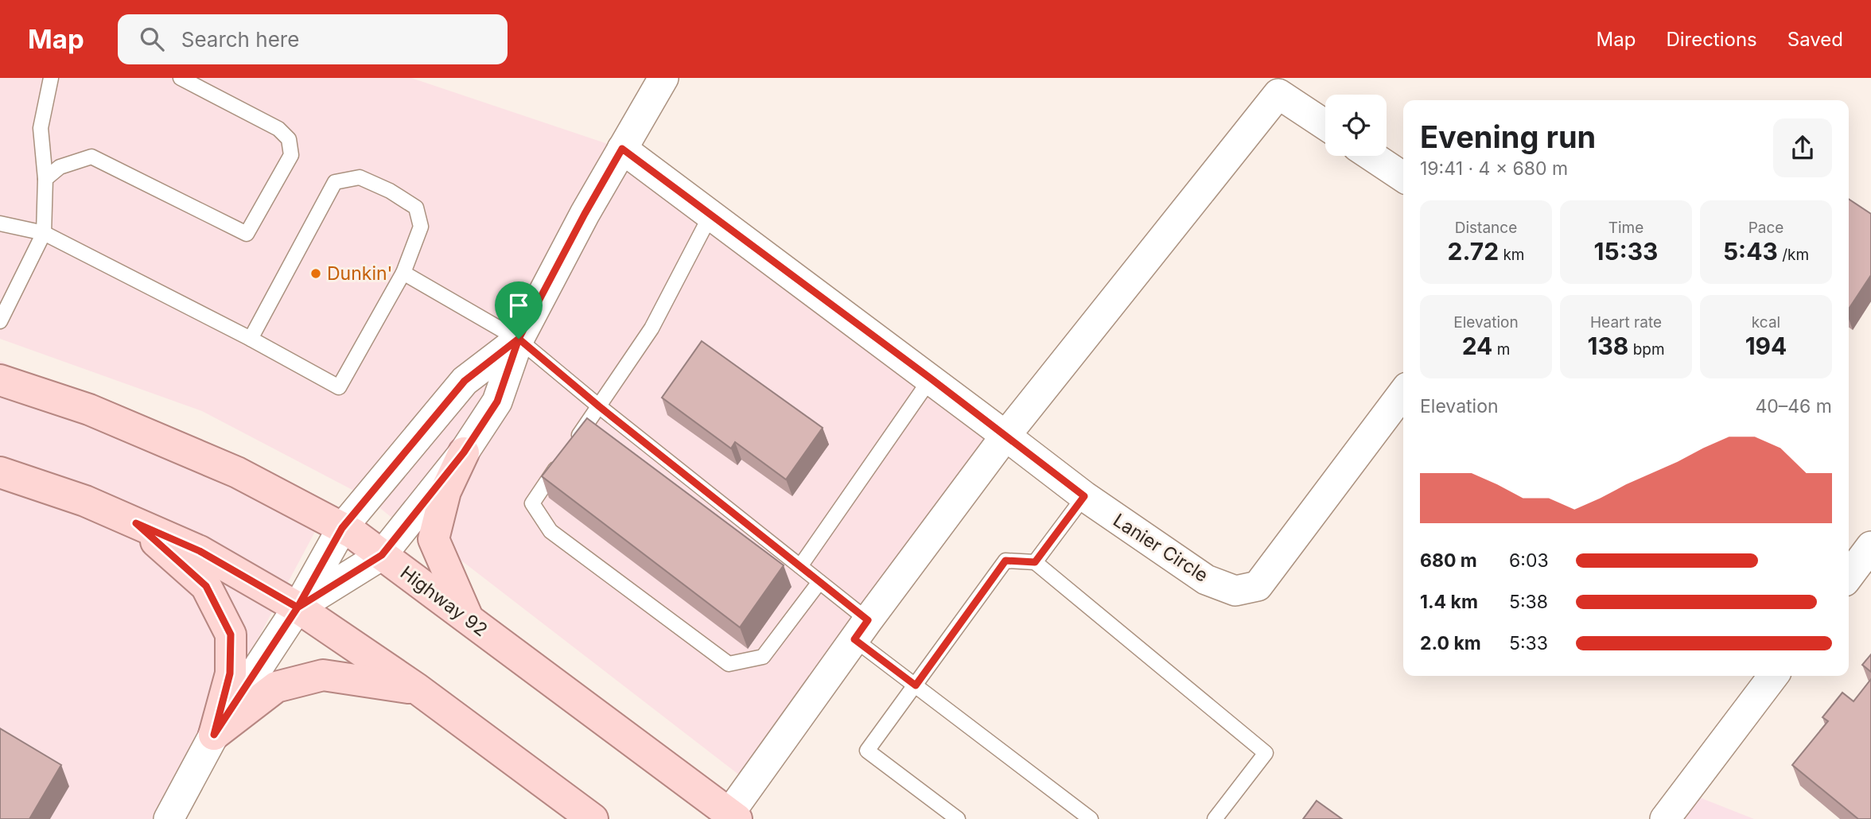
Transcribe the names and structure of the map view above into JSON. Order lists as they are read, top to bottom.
{
  "streets": {
    "main road": ["Highway 92"],
    "street": ["Lanier Circle"]
  },
  "places": ["Dunkin'"],
  "page": {
    "header": "Map",
    "search": "Search here",
    "nav": ["Map", "Directions", "Saved"],
    "heading": ["Evening run", "19:41 · 4 × 680 m"],
    "stats": [
      ["Distance", "2.72 km"],
      ["Time", "15:33"],
      ["Pace", "5:43 /km"],
      ["Elevation", "24 m"],
      ["Heart rate", "138 bpm"],
      ["kcal", "194"]
    ],
    "chart": ["Elevation", "40–46 m"],
    "list": [
      {
        "name": "680 m",
        "note": "6:03"
      },
      {
        "name": "1.4 km",
        "note": "5:38"
      },
      {
        "name": "2.0 km",
        "note": "5:33"
      }
    ]
  }
}
